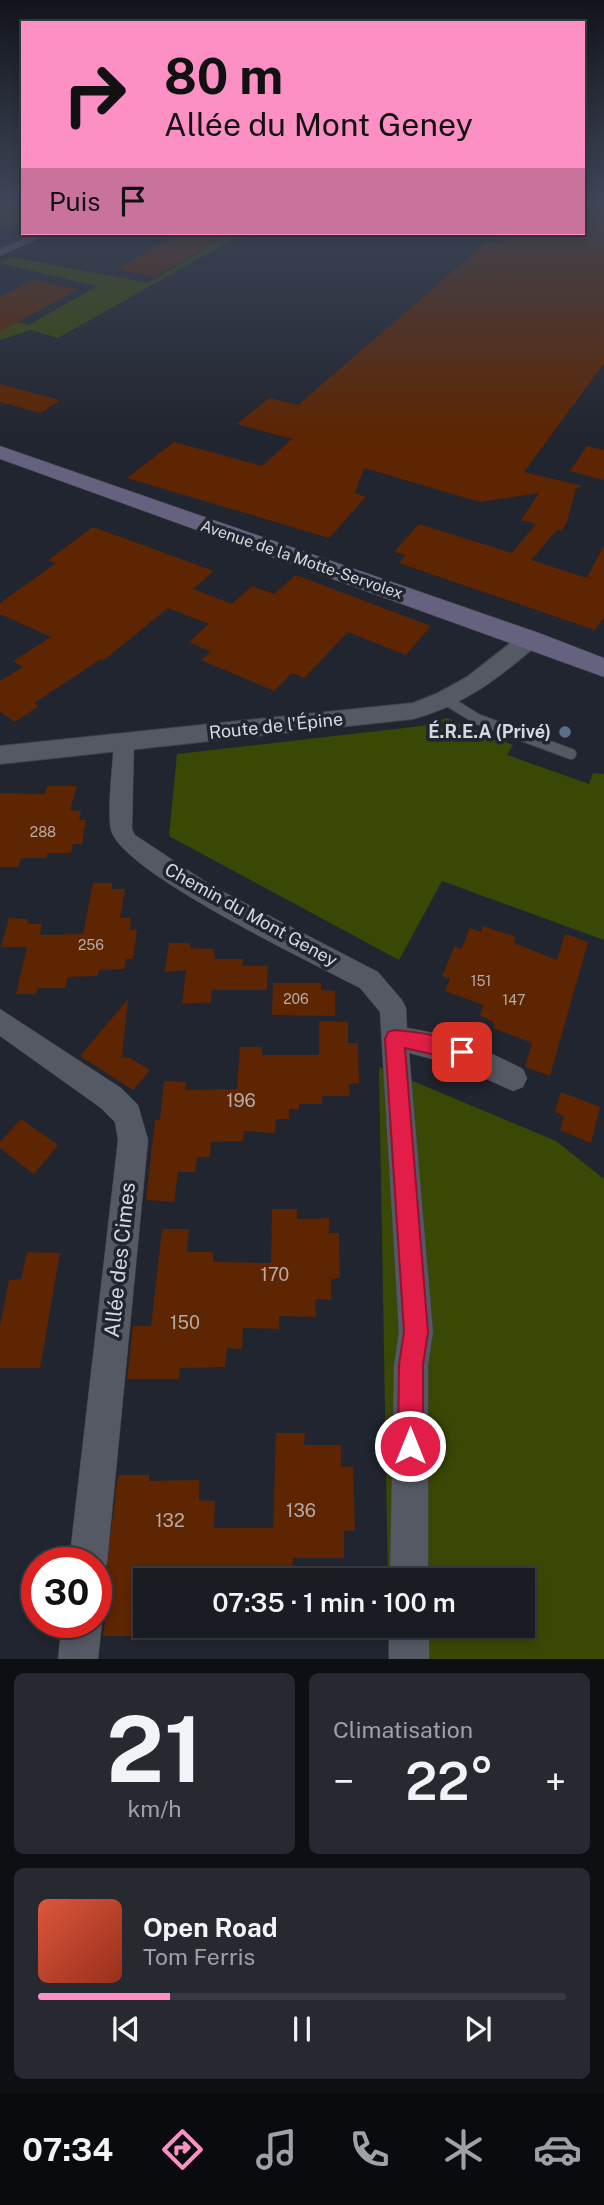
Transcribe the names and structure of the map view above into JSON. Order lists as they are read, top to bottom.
{
  "streets": {
    "main road": ["Avenue de la Motte-Servolex"],
    "street": ["Route de l'Épine", "Chemin du Mont Geney", "Allée des Cimes"]
  },
  "crossings": [
    ["Avenue de la Motte-Servolex", "Route de l'Épine"],
    ["Route de l'Épine", "Chemin du Mont Geney"]
  ],
  "places": ["É.R.E.A (Privé)"],
  "house_numbers": [
    "288",
    "256",
    "151",
    "206",
    "147",
    "196",
    "170",
    "150",
    "136",
    "132"
  ],
  "page": {
    "turn": ["80 m", "Allée du Mont Geney"],
    "then": "Puis",
    "limit": "30",
    "trip": "07:35 · 1 min · 100 m",
    "tile": [
      ["21", "km/h"],
      "Climatisation"
    ],
    "heat": ["−", "22°", "+"],
    "song": ["Open Road", "Tom Ferris"],
    "tabs": "07:34"
  }
}
